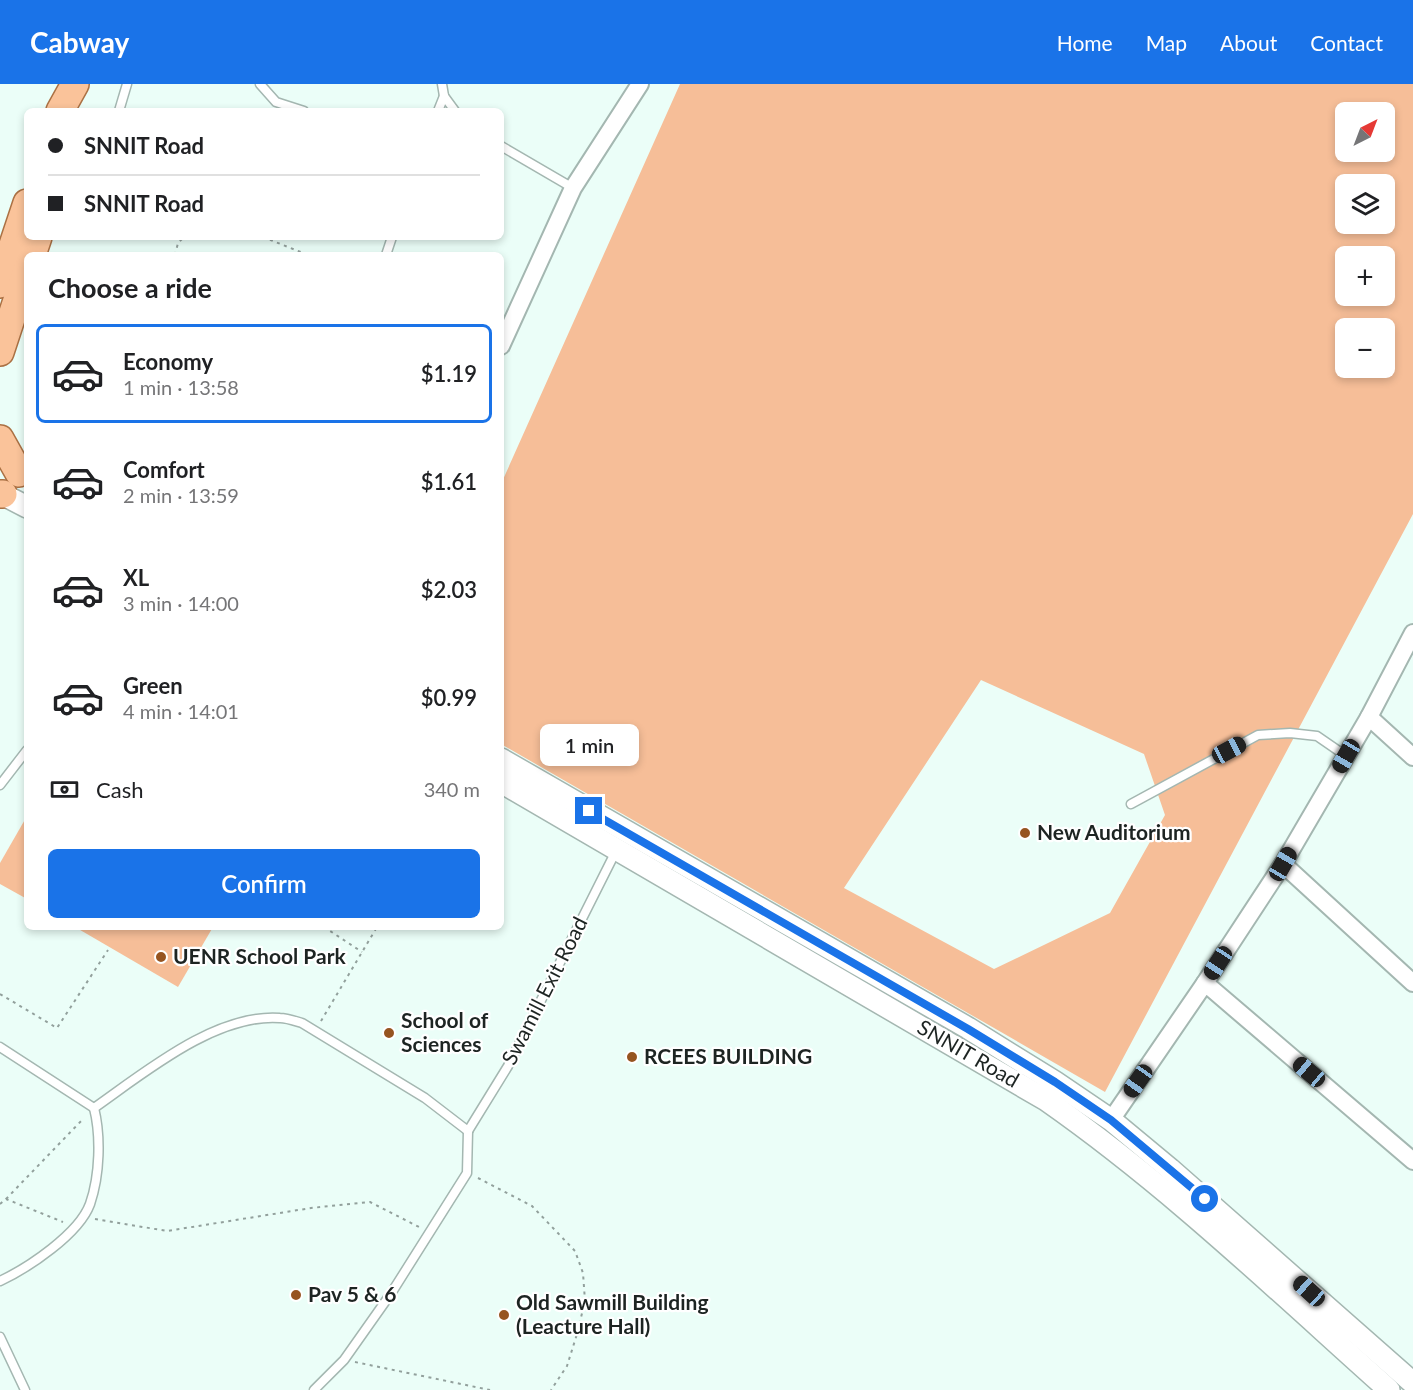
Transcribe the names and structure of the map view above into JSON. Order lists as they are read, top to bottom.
{
  "streets": {
    "street": ["SNNIT Road"],
    "lane": ["Swamill Exit Road"]
  },
  "crossings": [
    ["Swamill Exit Road", "SNNIT Road"]
  ],
  "places": [
    "New Auditorium",
    "UENR School Park",
    "School of Sciences",
    "RCEES BUILDING",
    "Pav 5 & 6",
    "Old Sawmill Building (Leacture Hall)"
  ],
  "north": "top right",
  "page": {
    "header": "Cabway",
    "nav": [
      "Home",
      "Map",
      "About",
      "Contact"
    ],
    "map_buttons": ["+", "−"],
    "banner": ["SNNIT Road", "SNNIT Road"],
    "heading": "Choose a ride",
    "list": [
      {
        "name": "Economy",
        "note": "1 min · 13:58",
        "value": "$1.19"
      },
      {
        "name": "Comfort",
        "note": "2 min · 13:59",
        "value": "$1.61"
      },
      {
        "name": "XL",
        "note": "3 min · 14:00",
        "value": "$2.03"
      },
      {
        "name": "Green",
        "note": "4 min · 14:01",
        "value": "$0.99"
      }
    ],
    "bubble": "1 min",
    "pay": ["Cash", "340 m"],
    "buttons": "Confirm"
  }
}
